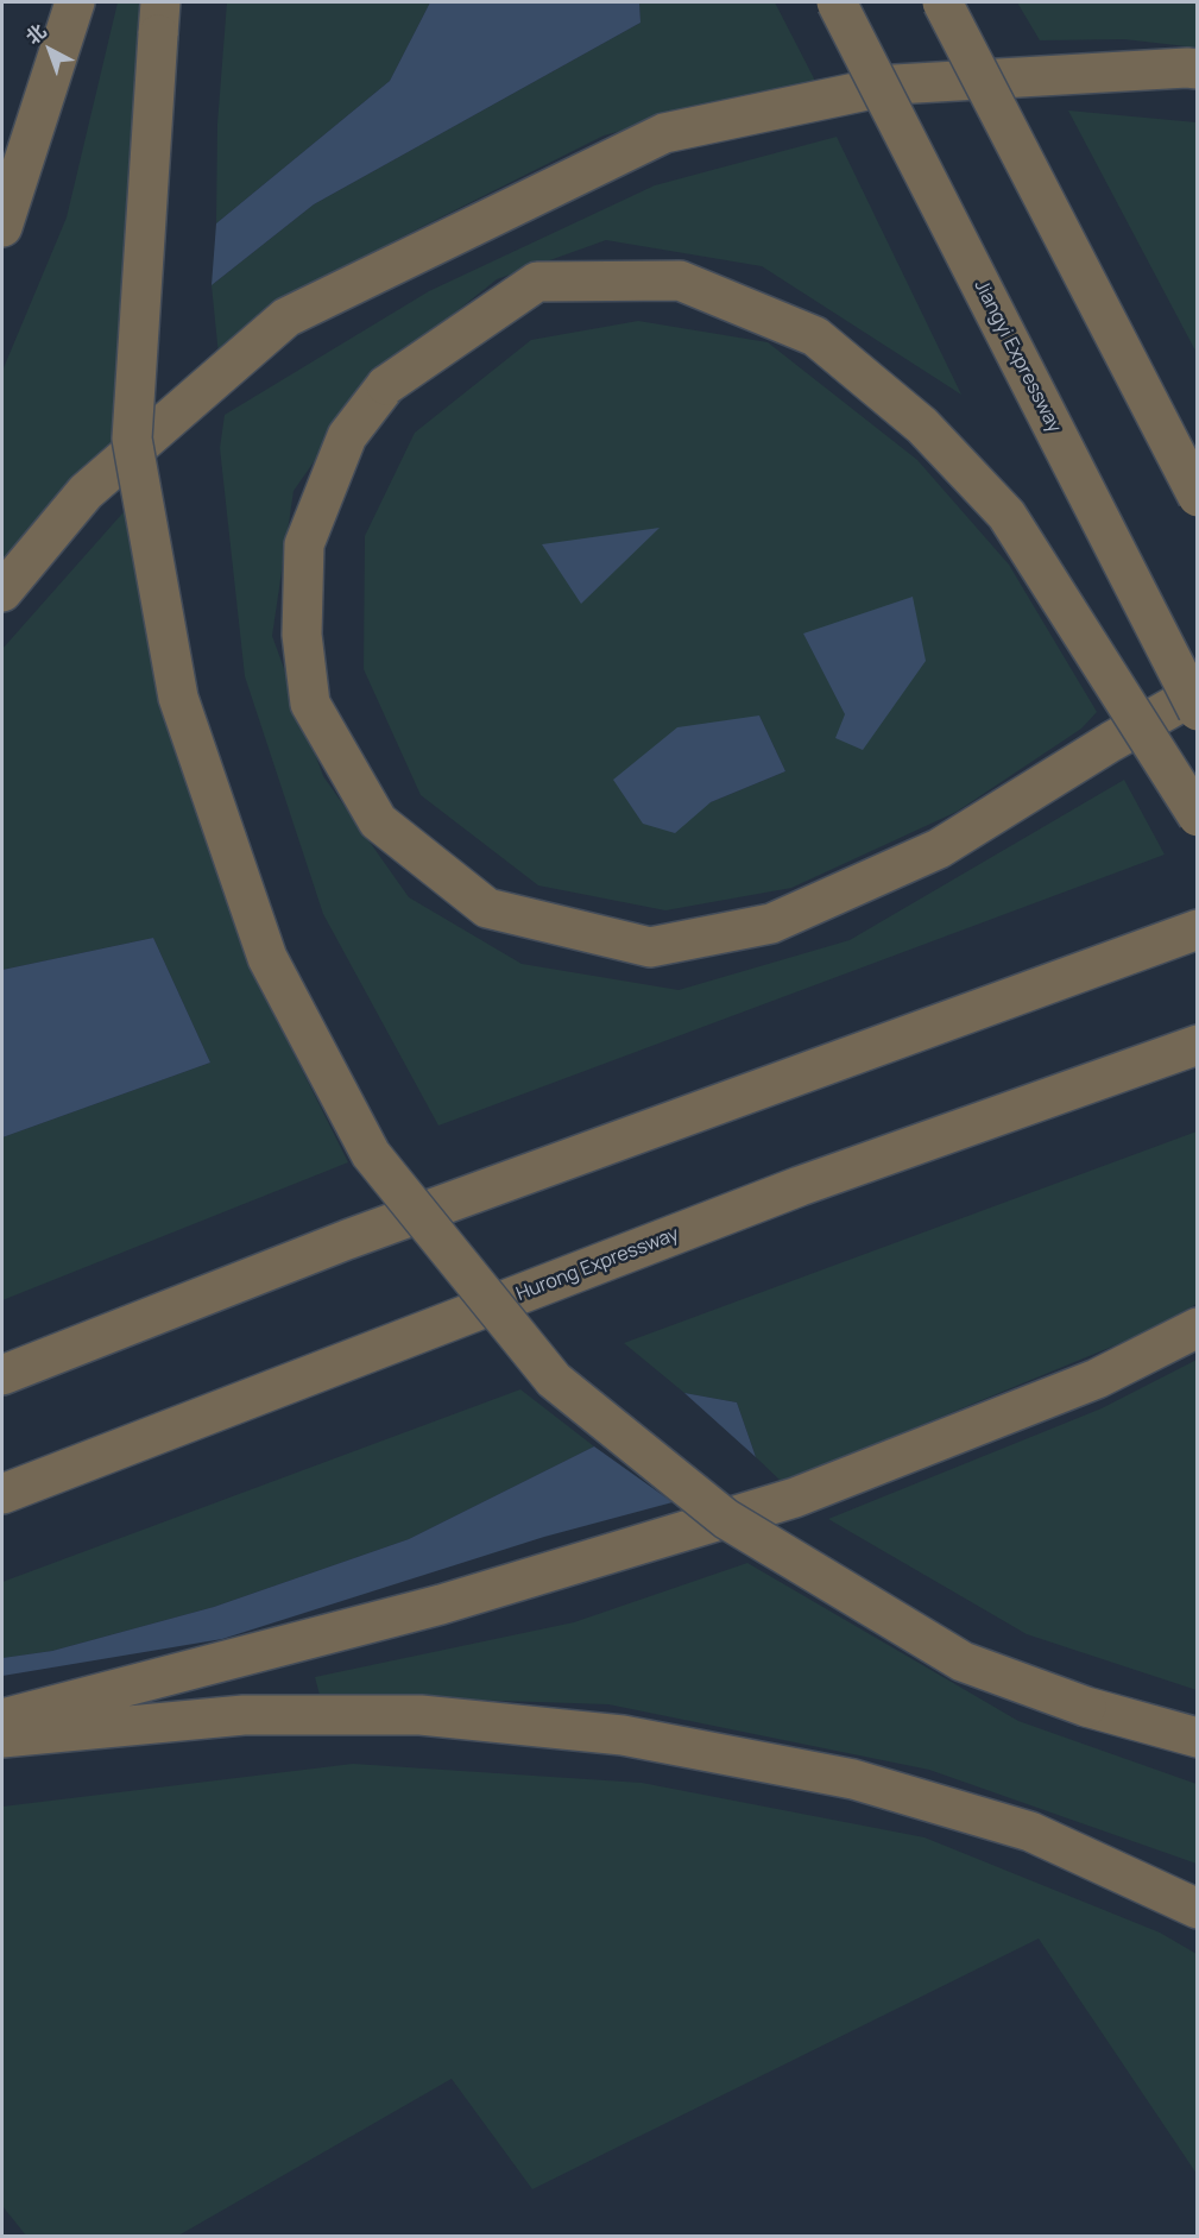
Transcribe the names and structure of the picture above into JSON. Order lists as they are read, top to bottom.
{
  "streets": {
    "highway": ["Jiangyi Expressway", "Hurong Expressway"]
  },
  "north": "top left"
}
